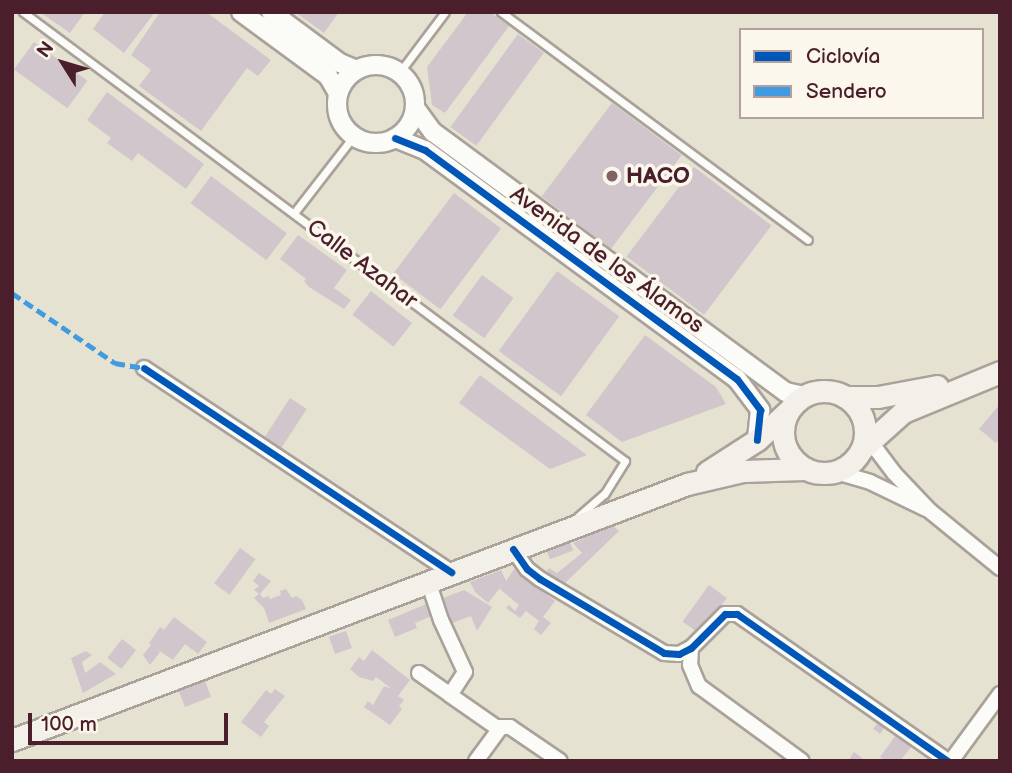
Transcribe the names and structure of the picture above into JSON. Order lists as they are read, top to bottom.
{
  "streets": {
    "street": ["Avenida de los Álamos"],
    "lane": ["Calle Azahar"]
  },
  "places": ["HACO"],
  "legend": ["Ciclovía", "Sendero"],
  "scale_bar": "100 m",
  "north": "top left"
}
